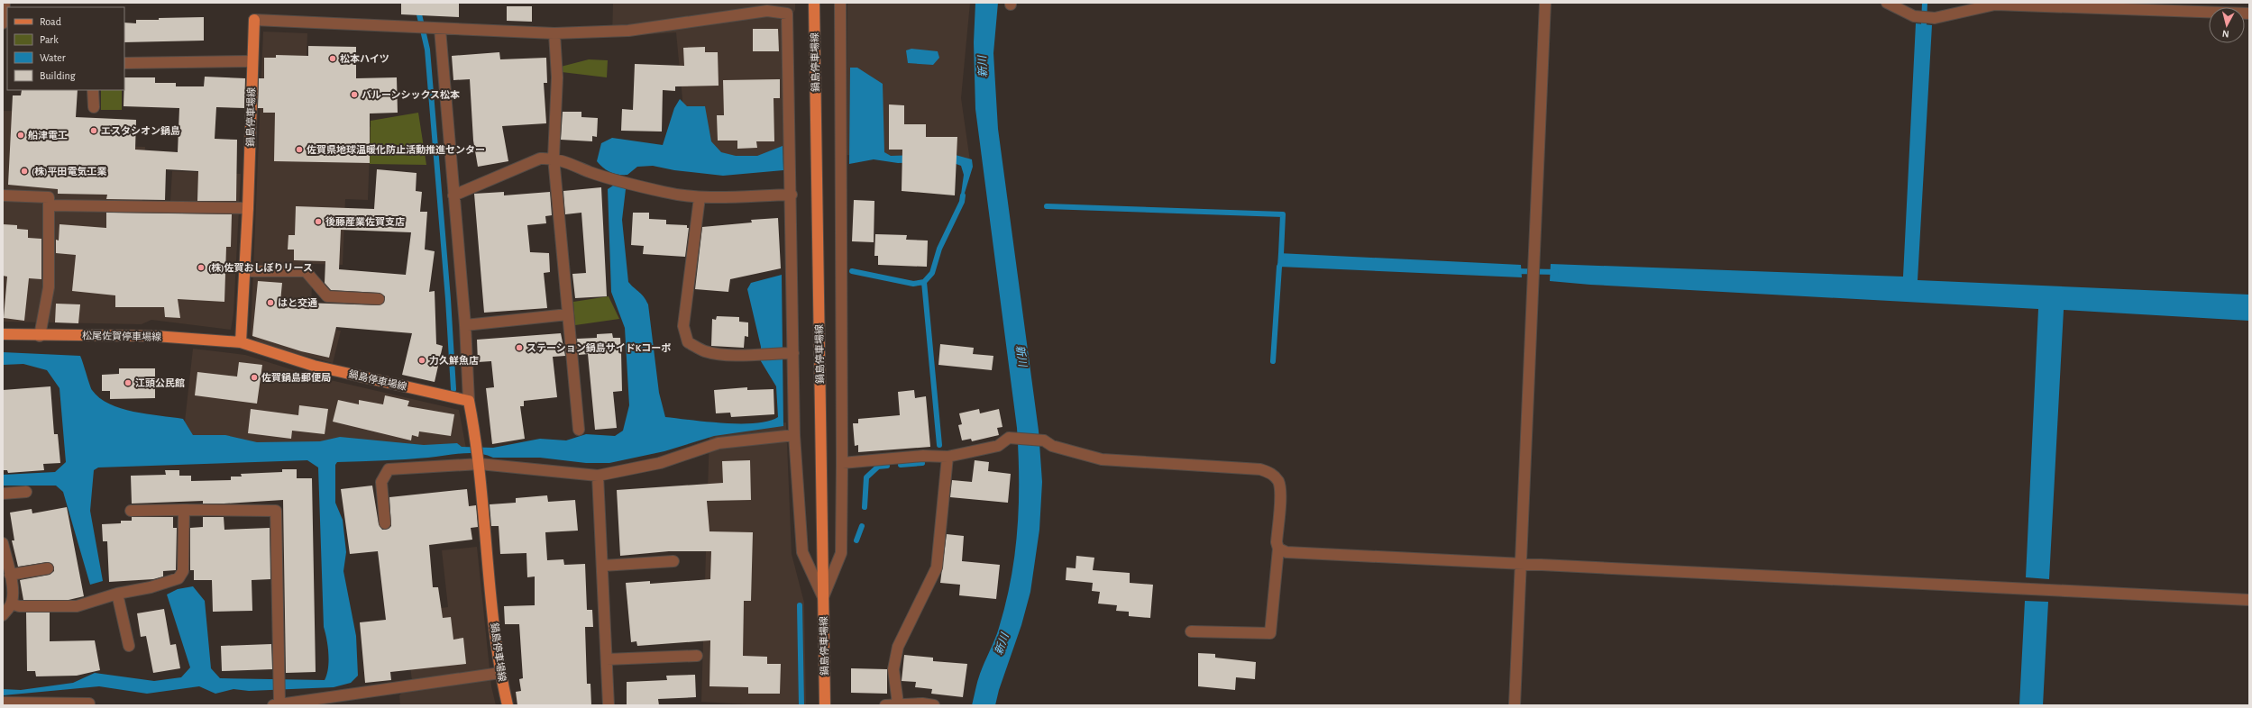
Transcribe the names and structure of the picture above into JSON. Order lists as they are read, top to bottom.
{
  "streets": {
    "main road": ["鍋島停車場線", "松尾佐賀停車場線"]
  },
  "crossings": [
    ["鍋島停車場線", "松尾佐賀停車場線"]
  ],
  "water": ["新川"],
  "places": [
    "松本ハイツ",
    "バルーンシックス松本",
    "エスタシオン鍋島",
    "船津電工",
    "佐賀県地球温暖化防止活動推進センター",
    "(株)平田電気工業",
    "後藤産業佐賀支店",
    "(株)佐賀おしぼりリース",
    "はと交通",
    "ステーション鍋島サイドKコーポ",
    "力久鮮魚店",
    "佐賀鍋島郵便局",
    "江頭公民館"
  ],
  "legend": [
    "Road",
    "Park",
    "Water",
    "Building"
  ],
  "north": "bottom"
}
